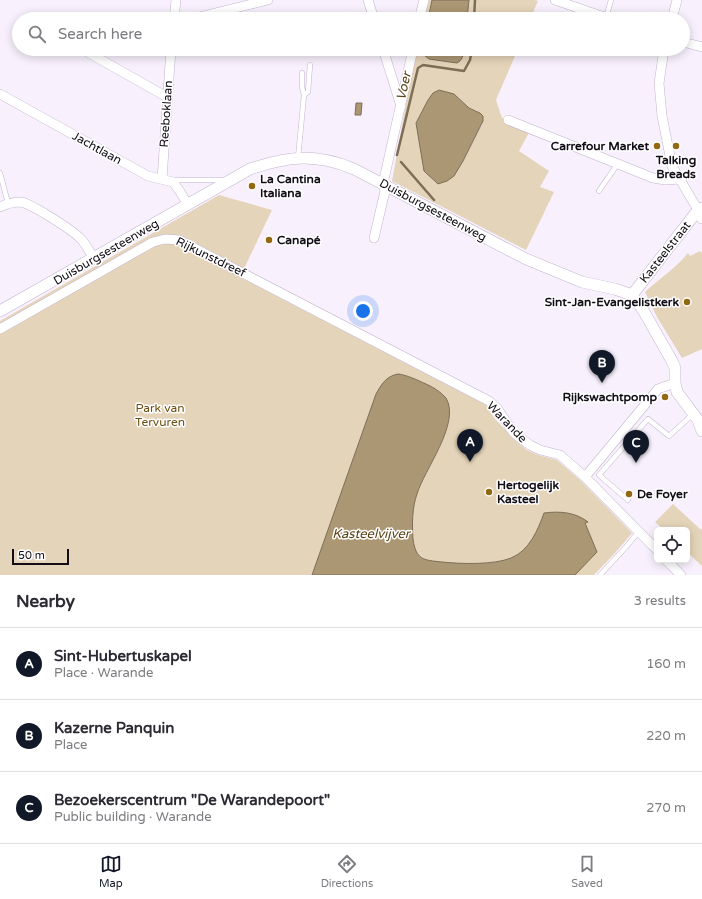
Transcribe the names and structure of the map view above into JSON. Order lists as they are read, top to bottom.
{
  "streets": {
    "street": [
      "Reeboklaan",
      "Jachtlaan",
      "Duisburgsesteenweg",
      "Kasteelstraat",
      "Rijkunstdreef",
      "Warande"
    ]
  },
  "crossings": [
    ["Reeboklaan", "Jachtlaan"],
    ["Duisburgsesteenweg", "Kasteelstraat"],
    ["Rijkunstdreef", "Warande"]
  ],
  "water": ["Voer", "Kasteelvijver"],
  "parks": ["Park van Tervuren"],
  "places": [
    "Carrefour Market",
    "Talking Breads",
    "La Cantina Italiana",
    "Canapé",
    "Sint-Jan-Evangelistkerk",
    "Rijkswachtpomp",
    "Hertogelijk Kasteel",
    "De Foyer"
  ],
  "scale_bar": "50 m",
  "page": {
    "search": "Search here",
    "pins": ["B", "A", "C"],
    "scale": "50 m",
    "heading": ["Nearby", "3 results"],
    "list": [
      {
        "mark": "A",
        "name": "Sint-Hubertuskapel",
        "note": "Place · Warande",
        "value": "160 m"
      },
      {
        "mark": "B",
        "name": "Kazerne Panquin",
        "note": "Place",
        "value": "220 m"
      },
      {
        "mark": "C",
        "name": "Bezoekerscentrum \"De Warandepoort\"",
        "note": "Public building · Warande",
        "value": "270 m"
      }
    ],
    "nav": ["Map", "Directions", "Saved"]
  }
}
